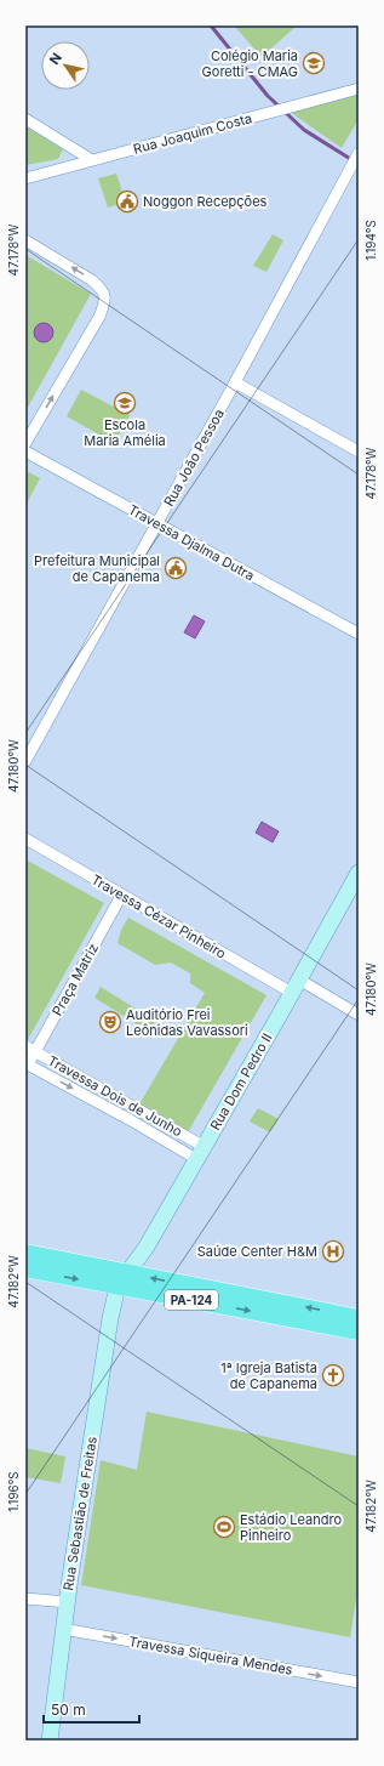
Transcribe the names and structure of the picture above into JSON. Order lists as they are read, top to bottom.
{
  "streets": {
    "main road": ["PA-124"],
    "street": [
      "Rua Joaquim Costa",
      "Rua João Pessoa",
      "Travessa Djalma Dutra",
      "Travessa Cézar Pinheiro",
      "Praça Matriz",
      "Rua Dom Pedro II",
      "Travessa Dois de Junho",
      "Rua Sebastião de Freitas",
      "Travessa Siqueira Mendes"
    ]
  },
  "crossings": [
    ["Rua João Pessoa", "Travessa Djalma Dutra"],
    ["Travessa Cézar Pinheiro", "Praça Matriz"],
    ["Travessa Cézar Pinheiro", "Rua Dom Pedro II"],
    ["Praça Matriz", "Travessa Dois de Junho"],
    ["Rua Dom Pedro II", "Travessa Dois de Junho"],
    ["Rua Dom Pedro II", "PA-124"],
    ["Rua Dom Pedro II", "Rua Sebastião de Freitas"],
    ["PA-124", "Rua Sebastião de Freitas"],
    ["Rua Sebastião de Freitas", "Travessa Siqueira Mendes"]
  ],
  "one_way": ["Travessa Siqueira Mendes"],
  "places": {
    "school or university": ["Colégio Maria Goretti - CMAG", "Escola Maria Amélia"],
    "public building": ["Noggon Recepções", "Prefeitura Municipal de Capanema"],
    "theatre": ["Auditório Frei Leônidas Vavassori"],
    "hospital": ["Saúde Center H&M"],
    "church": ["1ª Igreja Batista de Capanema"],
    "sports": ["Estádio Leandro Pinheiro"]
  },
  "scale_bar": "50 m",
  "north": "top left",
  "coordinates": [
    "1.194°S",
    "47.178°W",
    "47.180°W",
    "47.182°W",
    "1.196°S"
  ]
}
